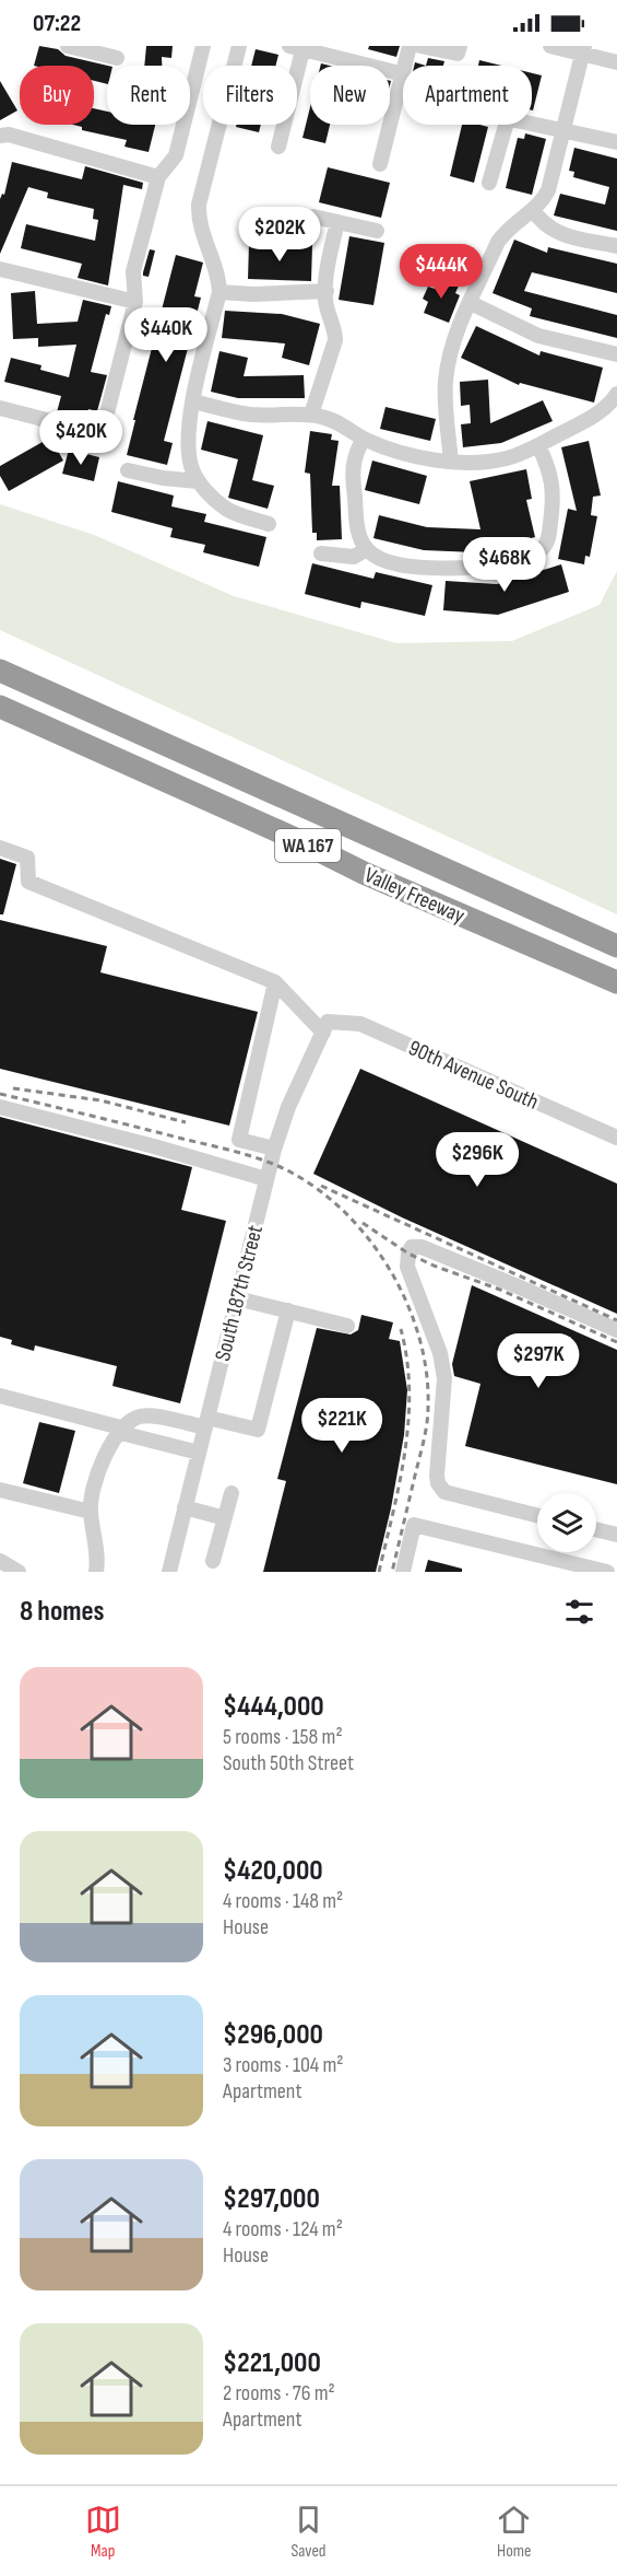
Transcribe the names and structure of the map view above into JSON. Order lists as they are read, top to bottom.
{
  "streets": {
    "highway": ["WA 167", "Valley Freeway"],
    "street": ["90th Avenue South", "South 187th Street"]
  },
  "crossings": [
    ["90th Avenue South", "South 187th Street"]
  ],
  "page": {
    "status": "07:22",
    "chip": [
      "Buy",
      "Rent",
      "Filters",
      "New",
      "Apartment"
    ],
    "price": [
      "$202K",
      "$444K",
      "$440K",
      "$420K",
      "$468K",
      "$296K",
      "$297K",
      "$221K"
    ],
    "heading": "8 homes",
    "list": [
      {
        "name": "$444,000",
        "note": "5 rooms · 158 m² · South 50th Street"
      },
      {
        "name": "$420,000",
        "note": "4 rooms · 148 m² · House"
      },
      {
        "name": "$296,000",
        "note": "3 rooms · 104 m² · Apartment"
      },
      {
        "name": "$297,000",
        "note": "4 rooms · 124 m² · House"
      },
      {
        "name": "$221,000",
        "note": "2 rooms · 76 m² · Apartment"
      }
    ],
    "tabs": ["Map", "Saved", "Home"]
  }
}
